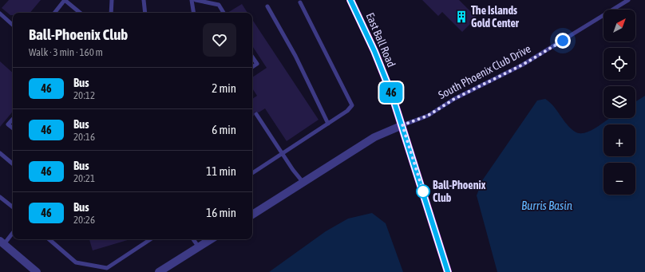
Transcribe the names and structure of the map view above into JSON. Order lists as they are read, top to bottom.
{
  "streets": {
    "main road": ["East Ball Road"],
    "street": ["South Phoenix Club Drive"]
  },
  "crossings": [
    ["East Ball Road", "South Phoenix Club Drive"]
  ],
  "water": ["Burris Basin"],
  "places": {
    "building": ["The Islands Gold Center"],
    "other": ["Ball-Phoenix Club"]
  },
  "lines": ["bus line 46"],
  "north": "top right",
  "page": {
    "on_map": "46",
    "map_buttons": ["+", "−"],
    "heading": ["Ball-Phoenix Club", "Walk · 3 min · 160 m"],
    "list": [
      {
        "mark": "46",
        "name": "Bus",
        "note": "20:12",
        "value": "2 min"
      },
      {
        "mark": "46",
        "name": "Bus",
        "note": "20:16",
        "value": "6 min"
      },
      {
        "mark": "46",
        "name": "Bus",
        "note": "20:21",
        "value": "11 min"
      },
      {
        "mark": "46",
        "name": "Bus",
        "note": "20:26",
        "value": "16 min"
      }
    ]
  }
}
